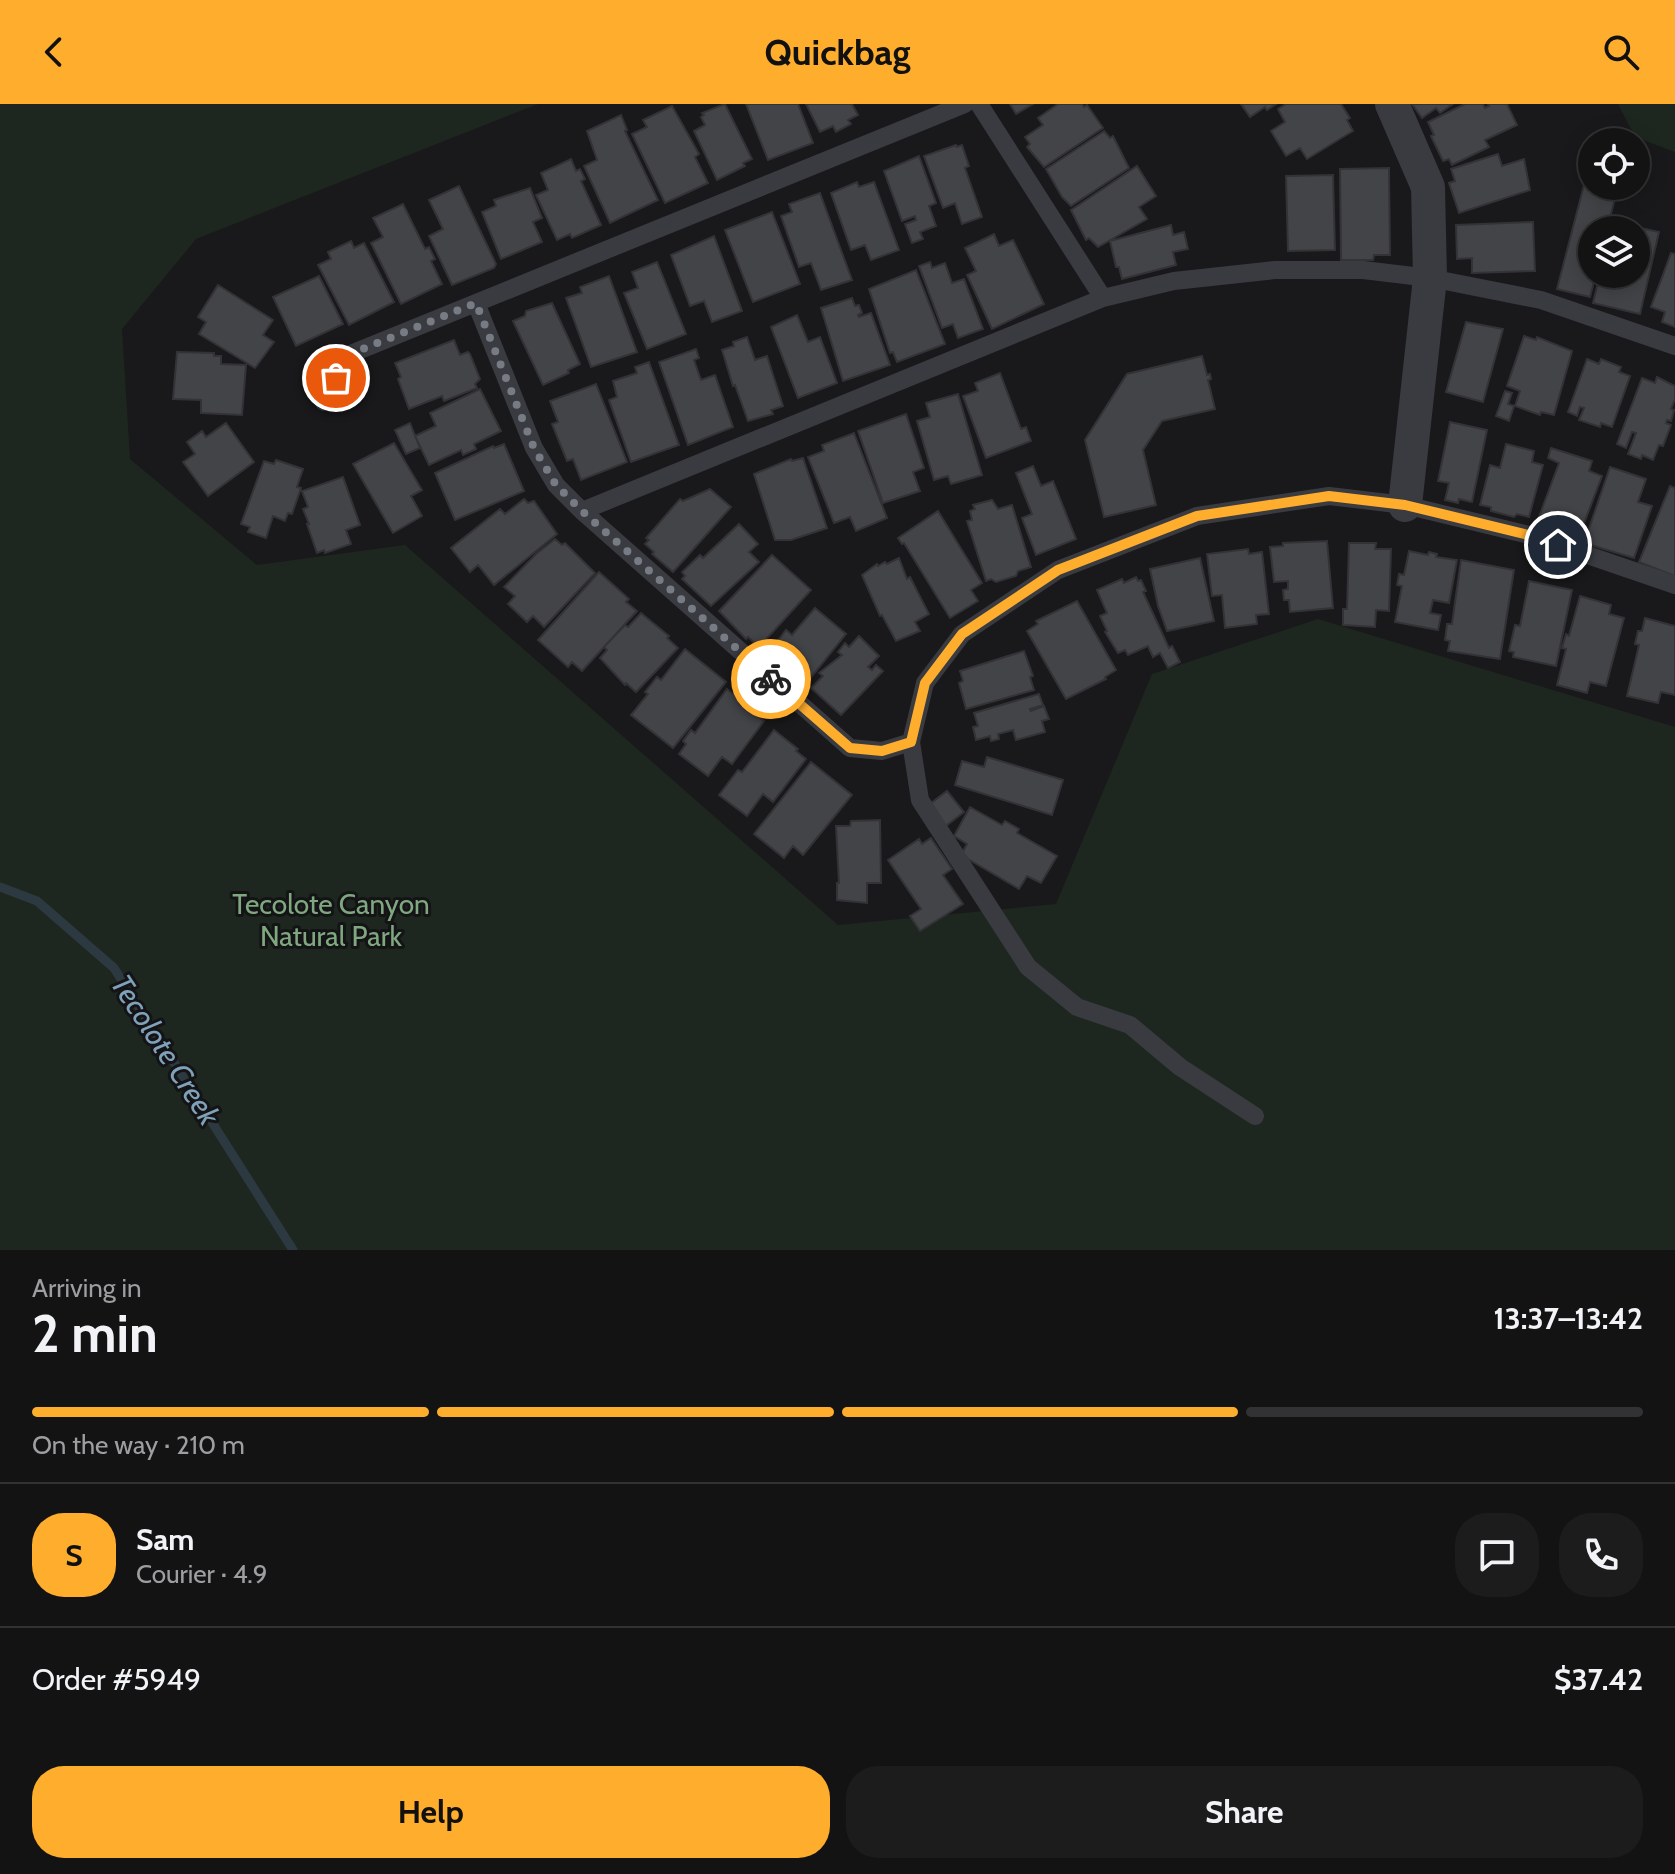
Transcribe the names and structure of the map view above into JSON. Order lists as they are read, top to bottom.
{
  "water": ["Tecolote Creek"],
  "parks": ["Tecolote Canyon Natural Park"],
  "page": {
    "header": "Quickbag",
    "heading": ["2 min", "Arriving in", "13:37–13:42"],
    "panel": [
      "Sam",
      "Courier · 4.9",
      "Order #5949",
      "$37.42"
    ],
    "bar": "On the way · 210 m",
    "round": "S",
    "buttons": ["Help", "Share"]
  }
}
